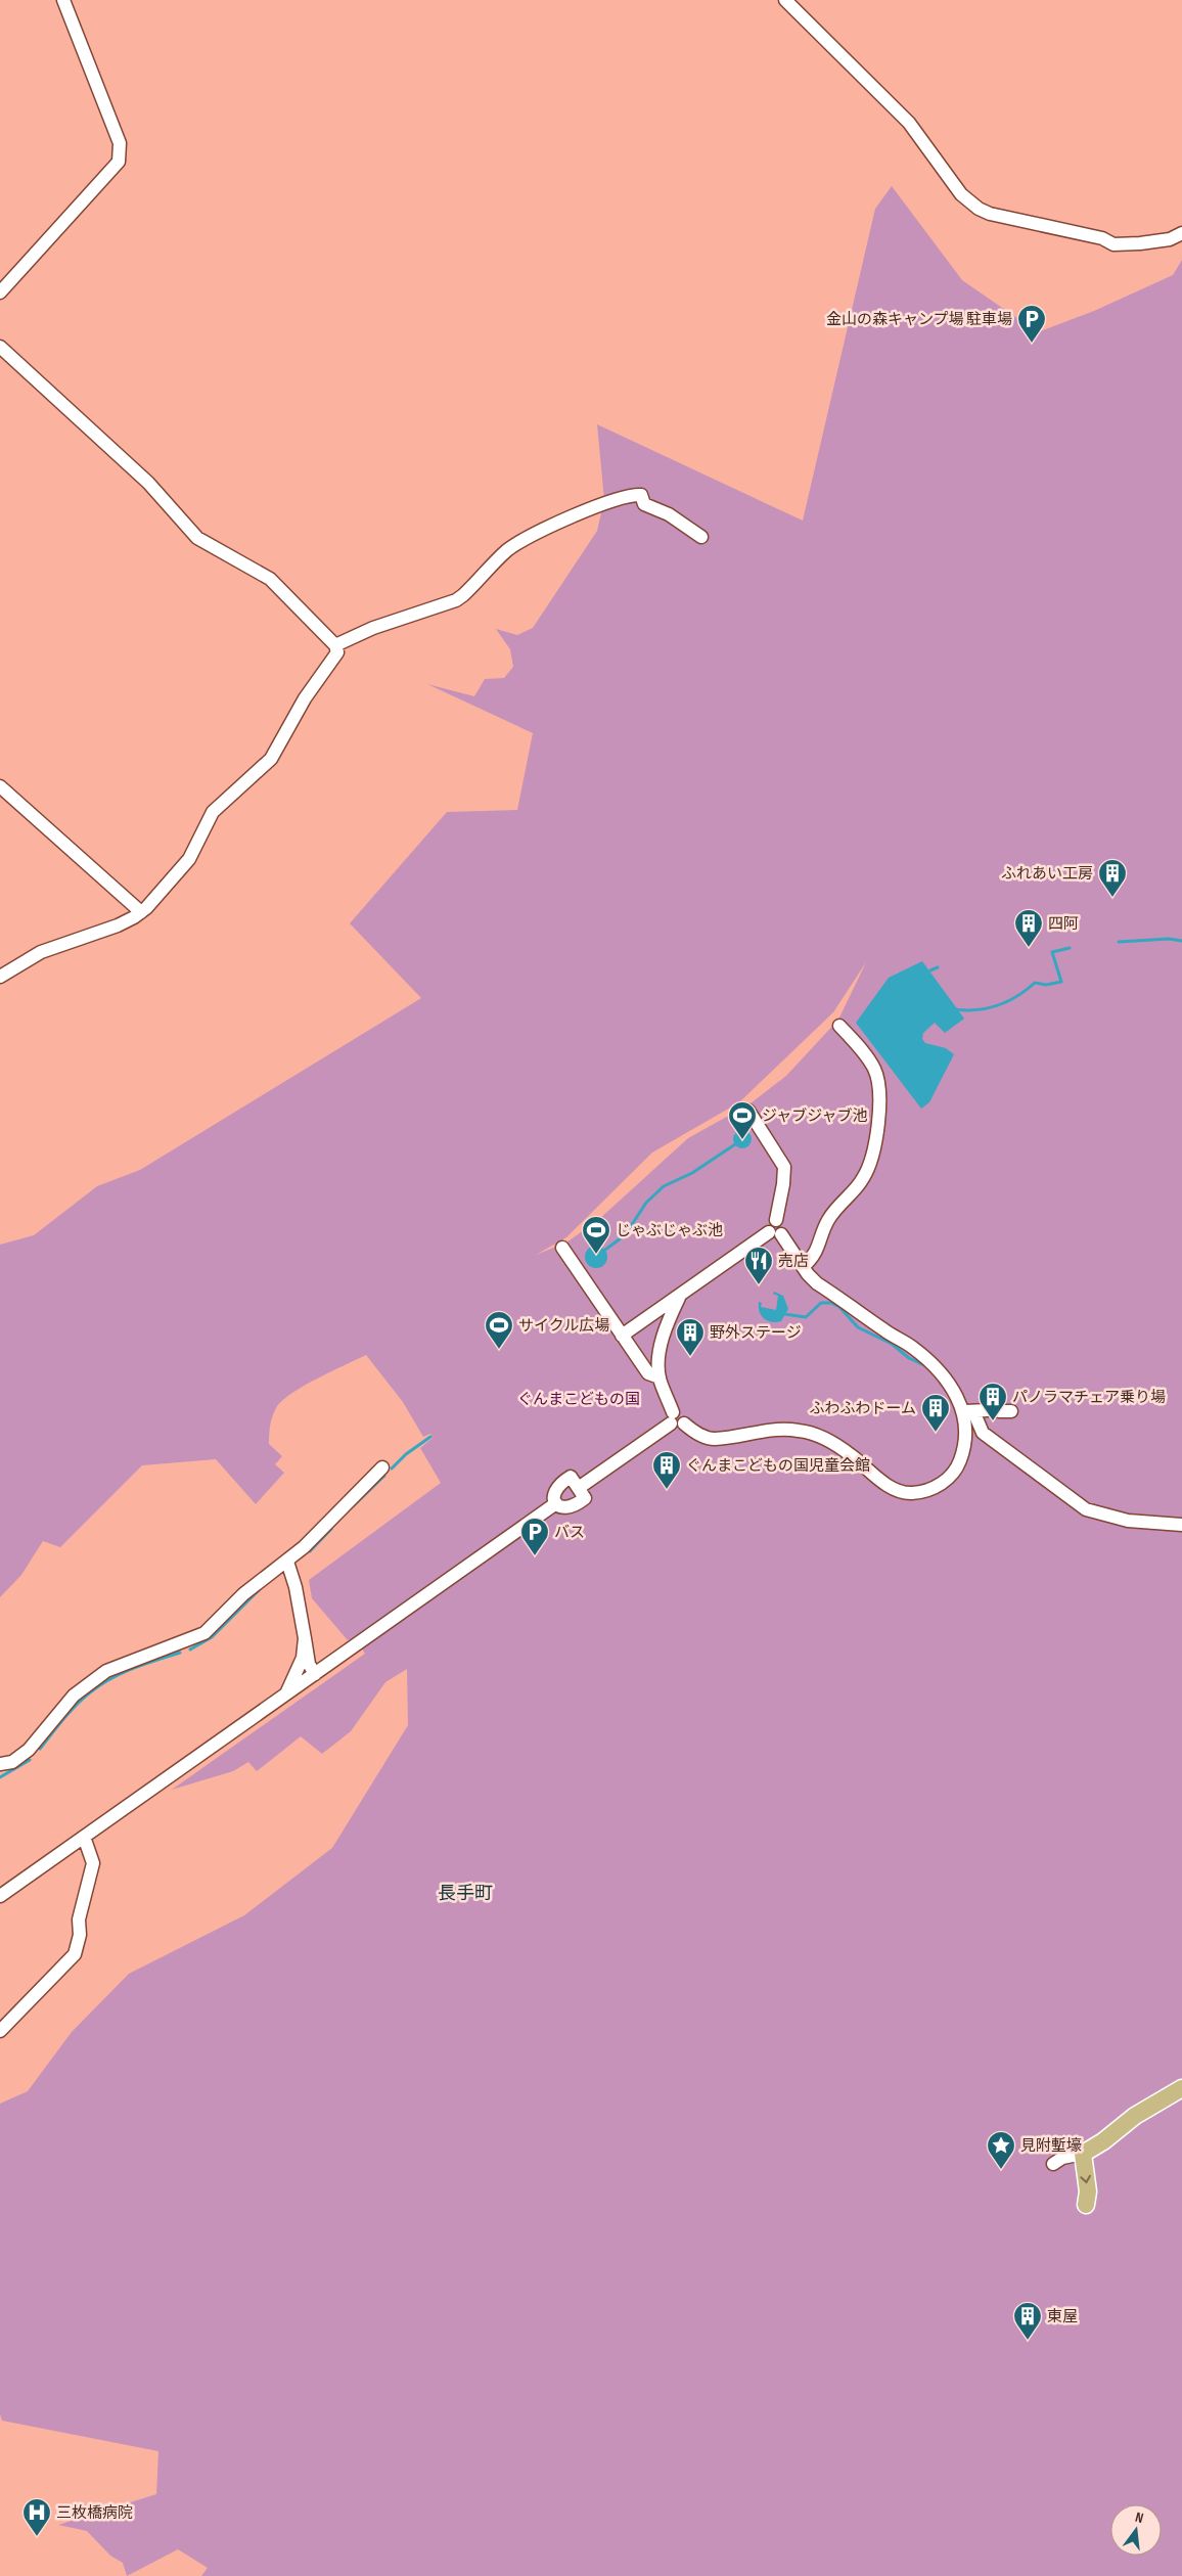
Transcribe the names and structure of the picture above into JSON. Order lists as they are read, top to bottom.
{
  "districts": ["長手町"],
  "parks": ["ぐんまこどもの国"],
  "places": {
    "parking": ["金山の森キャンプ場 駐車場", "バス"],
    "building": [
      "ふれあい工房",
      "四阿",
      "野外ステージ",
      "パノラマチェア乗り場",
      "ふわふわドーム",
      "ぐんまこどもの国児童会館",
      "東屋"
    ],
    "sports": ["ジャブジャブ池", "じゃぶじゃぶ池", "サイクル広場"],
    "restaurant": ["売店"],
    "place": ["見附塹壕"],
    "hospital": ["三枚橋病院"]
  },
  "north": "top"
}
